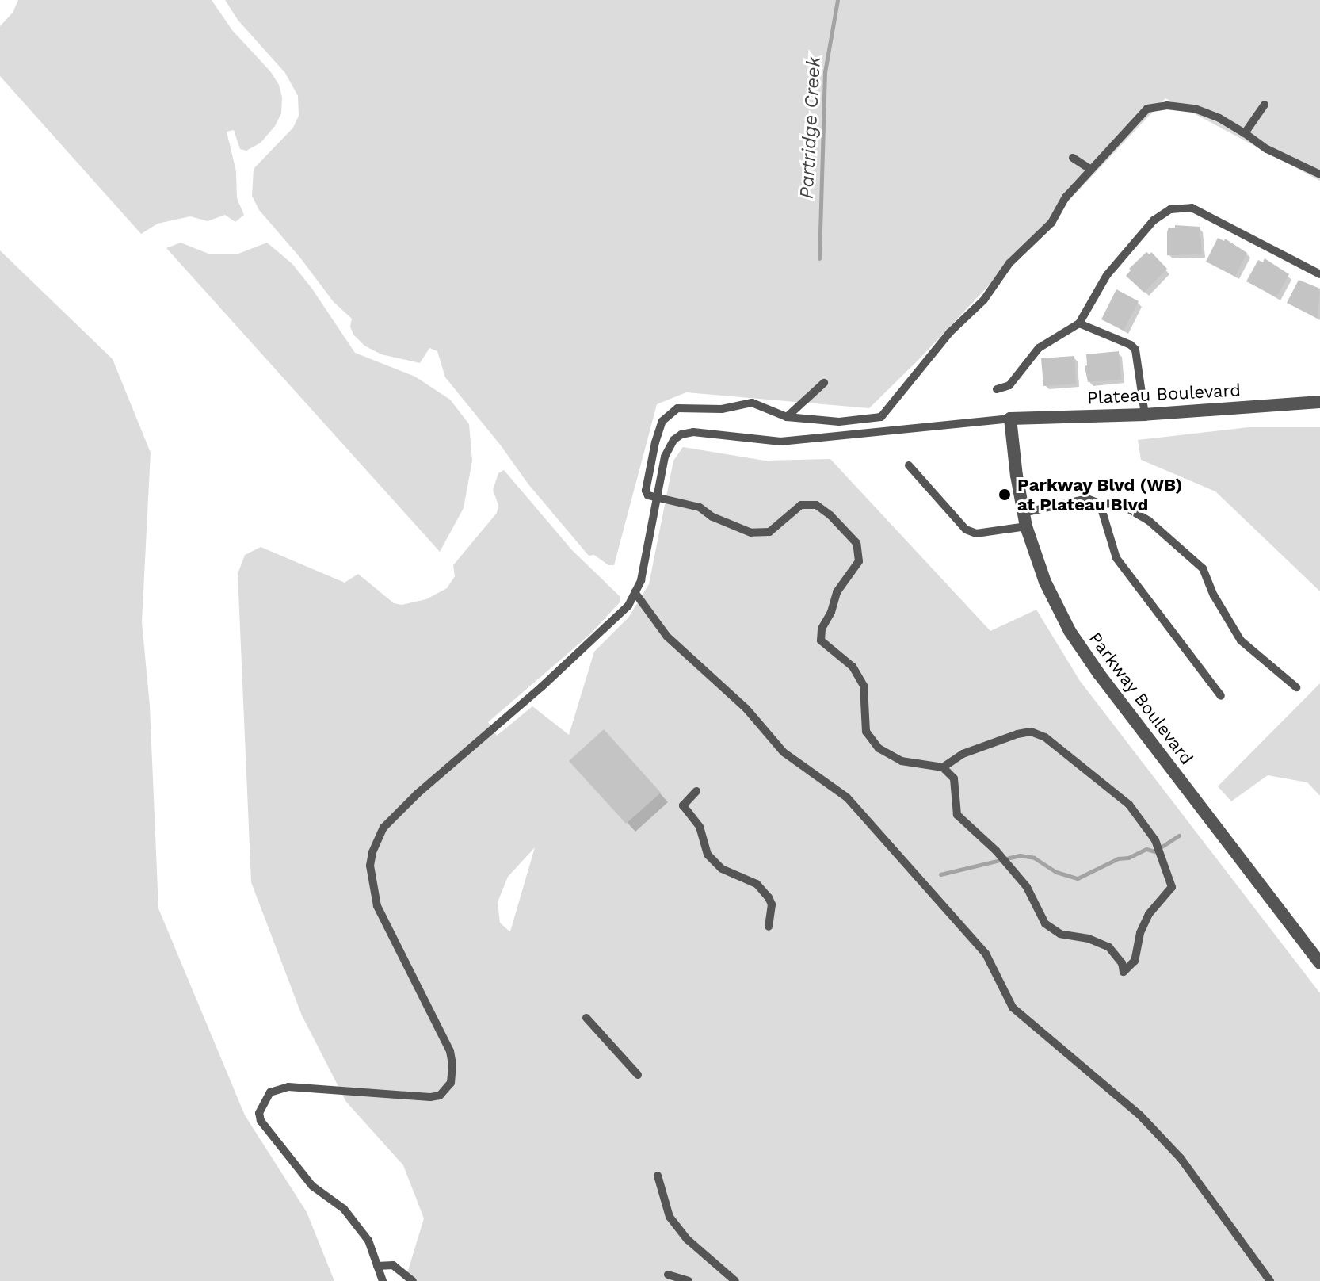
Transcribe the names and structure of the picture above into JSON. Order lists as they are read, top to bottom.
{
  "streets": {
    "street": ["Plateau Boulevard", "Parkway Boulevard"]
  },
  "crossings": [
    ["Plateau Boulevard", "Parkway Boulevard"]
  ],
  "water": ["Partridge Creek"],
  "places": ["Parkway Blvd (WB) at Plateau Blvd"]
}
